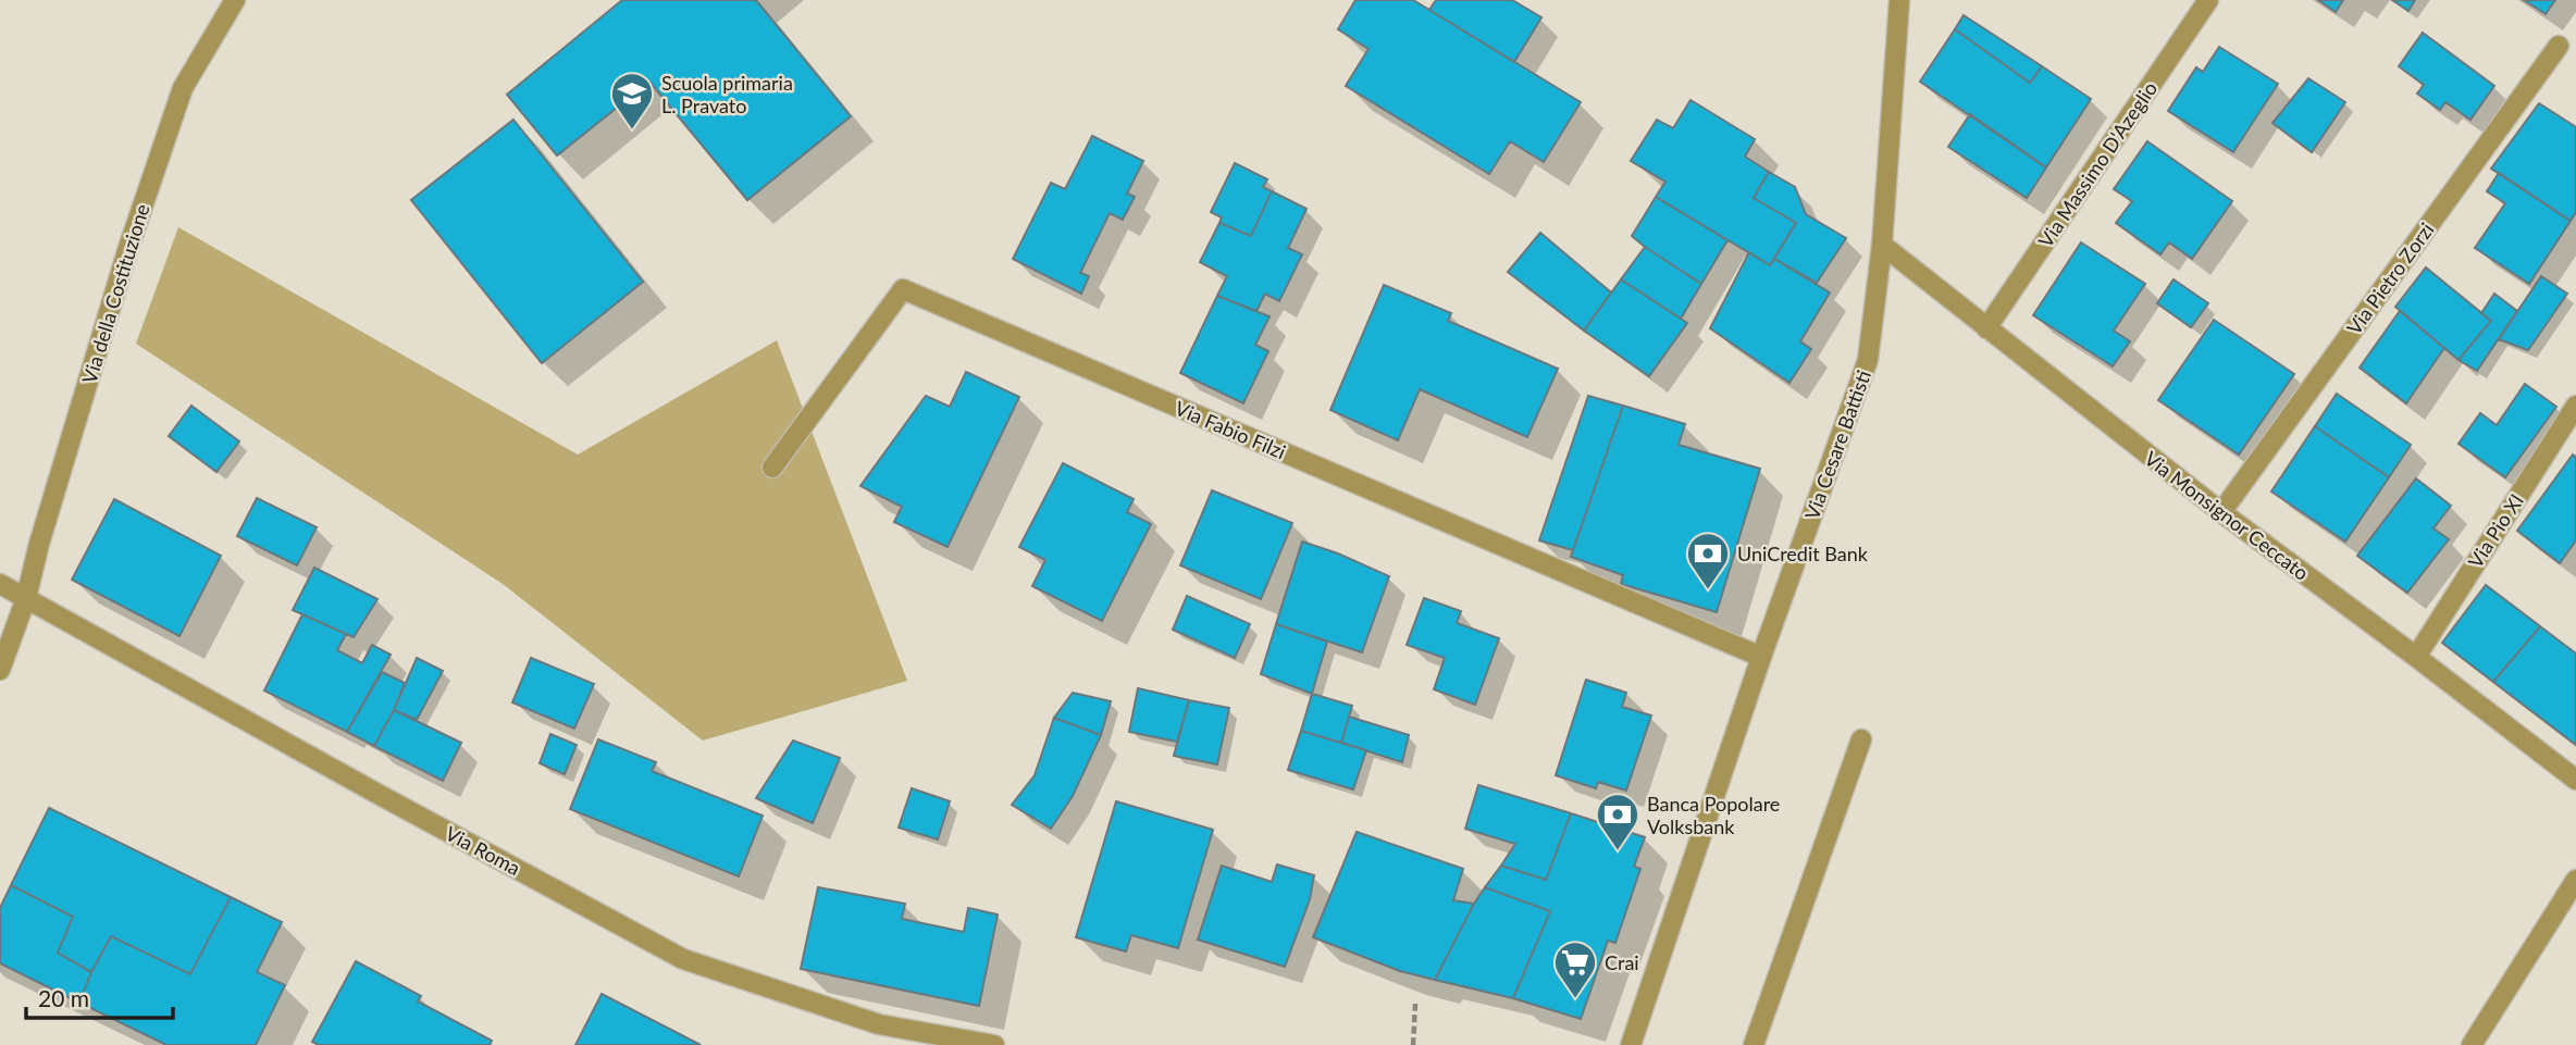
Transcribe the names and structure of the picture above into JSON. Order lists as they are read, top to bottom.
{
  "streets": {
    "street": [
      "Via Massimo D'Azeglio",
      "Via Pietro Zorzi",
      "Via della Costituzione",
      "Via Fabio Filzi",
      "Via Cesare Battisti",
      "Via Monsignor Ceccato",
      "Via Pio XI",
      "Via Roma"
    ]
  },
  "crossings": [
    ["Via Massimo D'Azeglio", "Via Monsignor Ceccato"],
    ["Via Pietro Zorzi", "Via Monsignor Ceccato"],
    ["Via della Costituzione", "Via Roma"],
    ["Via Fabio Filzi", "Via Cesare Battisti"],
    ["Via Cesare Battisti", "Via Monsignor Ceccato"],
    ["Via Monsignor Ceccato", "Via Pio XI"]
  ],
  "places": {
    "school or university": ["Scuola primaria L. Pravato"],
    "bank": ["UniCredit Bank", "Banca Popolare Volksbank"],
    "supermarket": ["Crai"]
  },
  "scale_bar": "20 m"
}
